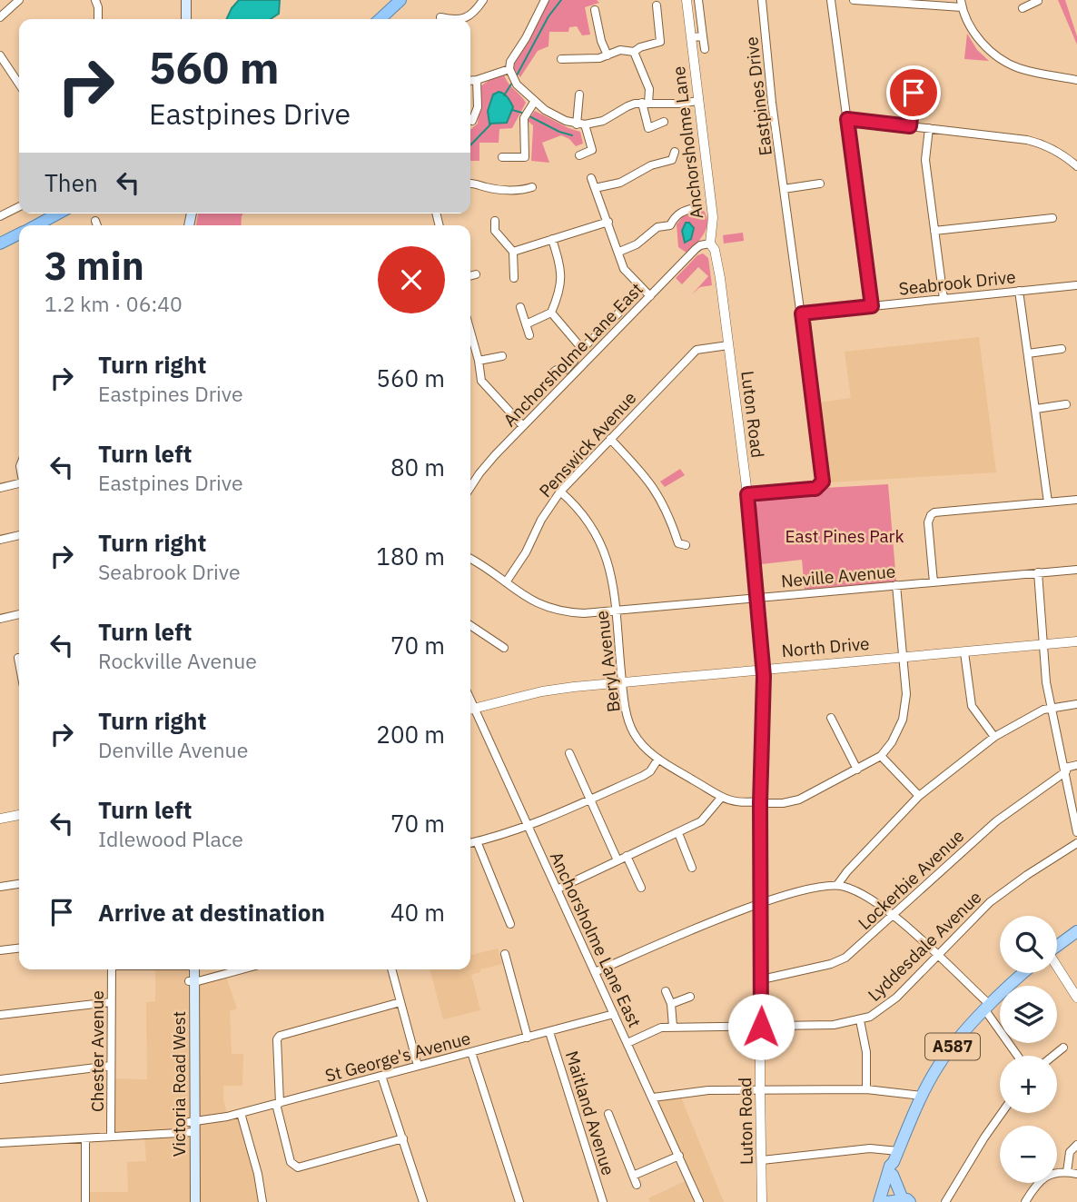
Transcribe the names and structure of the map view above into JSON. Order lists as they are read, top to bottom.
{
  "streets": {
    "main road": ["A587", "Victoria Road West"],
    "street": [
      "Eastpines Drive",
      "Anchorsholme Lane",
      "Seabrook Drive",
      "Anchorsholme Lane East",
      "Luton Road",
      "Penswick Avenue",
      "Neville Avenue",
      "North Drive",
      "Beryl Avenue",
      "Lockerbie Avenue",
      "Lyddesdale Avenue",
      "Chester Avenue",
      "St George's Avenue",
      "Maitland Avenue"
    ]
  },
  "crossings": [
    ["Eastpines Drive", "Seabrook Drive"],
    ["Eastpines Drive", "Luton Road"],
    ["Anchorsholme Lane", "Anchorsholme Lane East"],
    ["Anchorsholme Lane", "Luton Road"],
    ["Anchorsholme Lane East", "Luton Road"],
    ["Anchorsholme Lane East", "Lyddesdale Avenue"],
    ["Anchorsholme Lane East", "St George's Avenue"],
    ["Luton Road", "Penswick Avenue"],
    ["Luton Road", "Neville Avenue"],
    ["Luton Road", "North Drive"],
    ["Luton Road", "Beryl Avenue"],
    ["Luton Road", "Lockerbie Avenue"],
    ["Luton Road", "Lyddesdale Avenue"],
    ["Penswick Avenue", "Neville Avenue"],
    ["Penswick Avenue", "Beryl Avenue"],
    ["Neville Avenue", "Beryl Avenue"],
    ["North Drive", "Beryl Avenue"],
    ["Chester Avenue", "St George's Avenue"],
    ["St George's Avenue", "Victoria Road West"],
    ["St George's Avenue", "Maitland Avenue"]
  ],
  "parks": ["East Pines Park"],
  "page": {
    "turn": ["560 m", "Eastpines Drive"],
    "then": "Then",
    "heading": ["3 min", "1.2 km · 06:40"],
    "list": [
      {
        "name": "Turn right",
        "note": "Eastpines Drive",
        "value": "560 m"
      },
      {
        "name": "Turn left",
        "note": "Eastpines Drive",
        "value": "80 m"
      },
      {
        "name": "Turn right",
        "note": "Seabrook Drive",
        "value": "180 m"
      },
      {
        "name": "Turn left",
        "note": "Rockville Avenue",
        "value": "70 m"
      },
      {
        "name": "Turn right",
        "note": "Denville Avenue",
        "value": "200 m"
      },
      {
        "name": "Turn left",
        "note": "Idlewood Place",
        "value": "70 m"
      },
      {
        "name": "Arrive at destination",
        "value": "40 m"
      }
    ],
    "map_buttons": ["+", "−"]
  }
}
